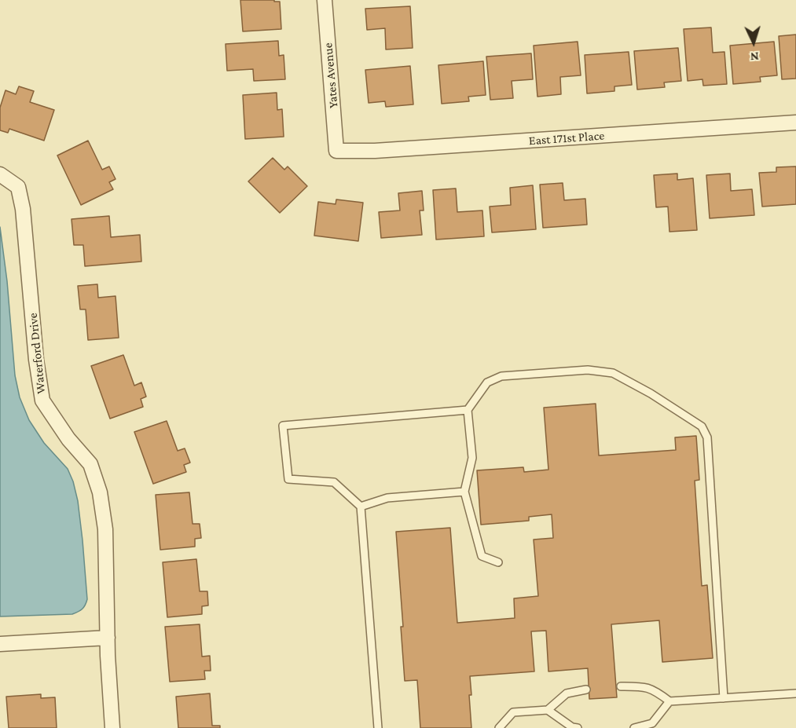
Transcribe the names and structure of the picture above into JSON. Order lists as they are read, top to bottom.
{
  "streets": {
    "street": ["Yates Avenue", "East 171st Place", "Waterford Drive"]
  },
  "crossings": [
    ["Yates Avenue", "East 171st Place"]
  ],
  "north": "bottom"
}
